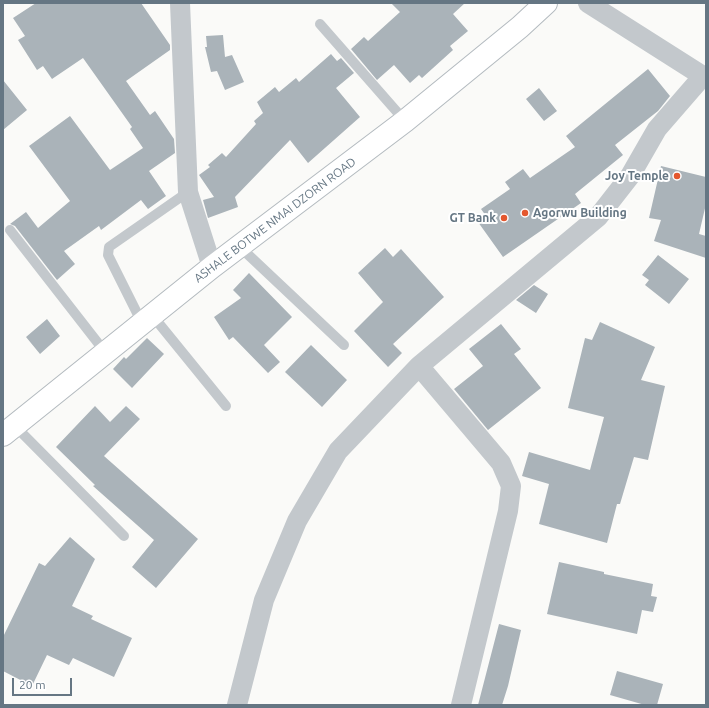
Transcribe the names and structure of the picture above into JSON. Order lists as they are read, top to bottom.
{
  "streets": {
    "main road": ["ASHALE BOTWE NMAI DZORN ROAD"]
  },
  "places": ["Joy Temple", "Agorwu Building", "GT Bank"],
  "scale_bar": "20 m"
}
